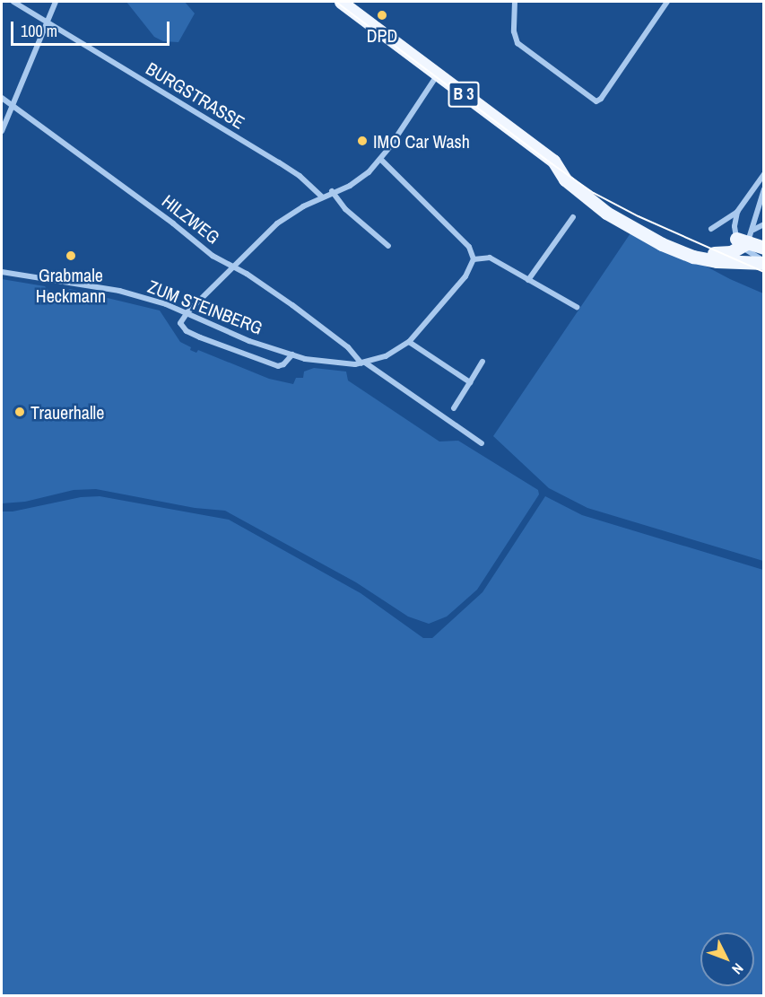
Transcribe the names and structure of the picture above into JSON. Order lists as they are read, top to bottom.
{
  "streets": {
    "main road": ["B 3"],
    "street": ["BURGSTRASSE", "HILZWEG", "ZUM STEINBERG"]
  },
  "crossings": [
    ["HILZWEG", "ZUM STEINBERG"]
  ],
  "places": [
    "DPD",
    "IMO Car Wash",
    "Grabmale Heckmann",
    "Trauerhalle"
  ],
  "scale_bar": "100 m",
  "north": "bottom right"
}
